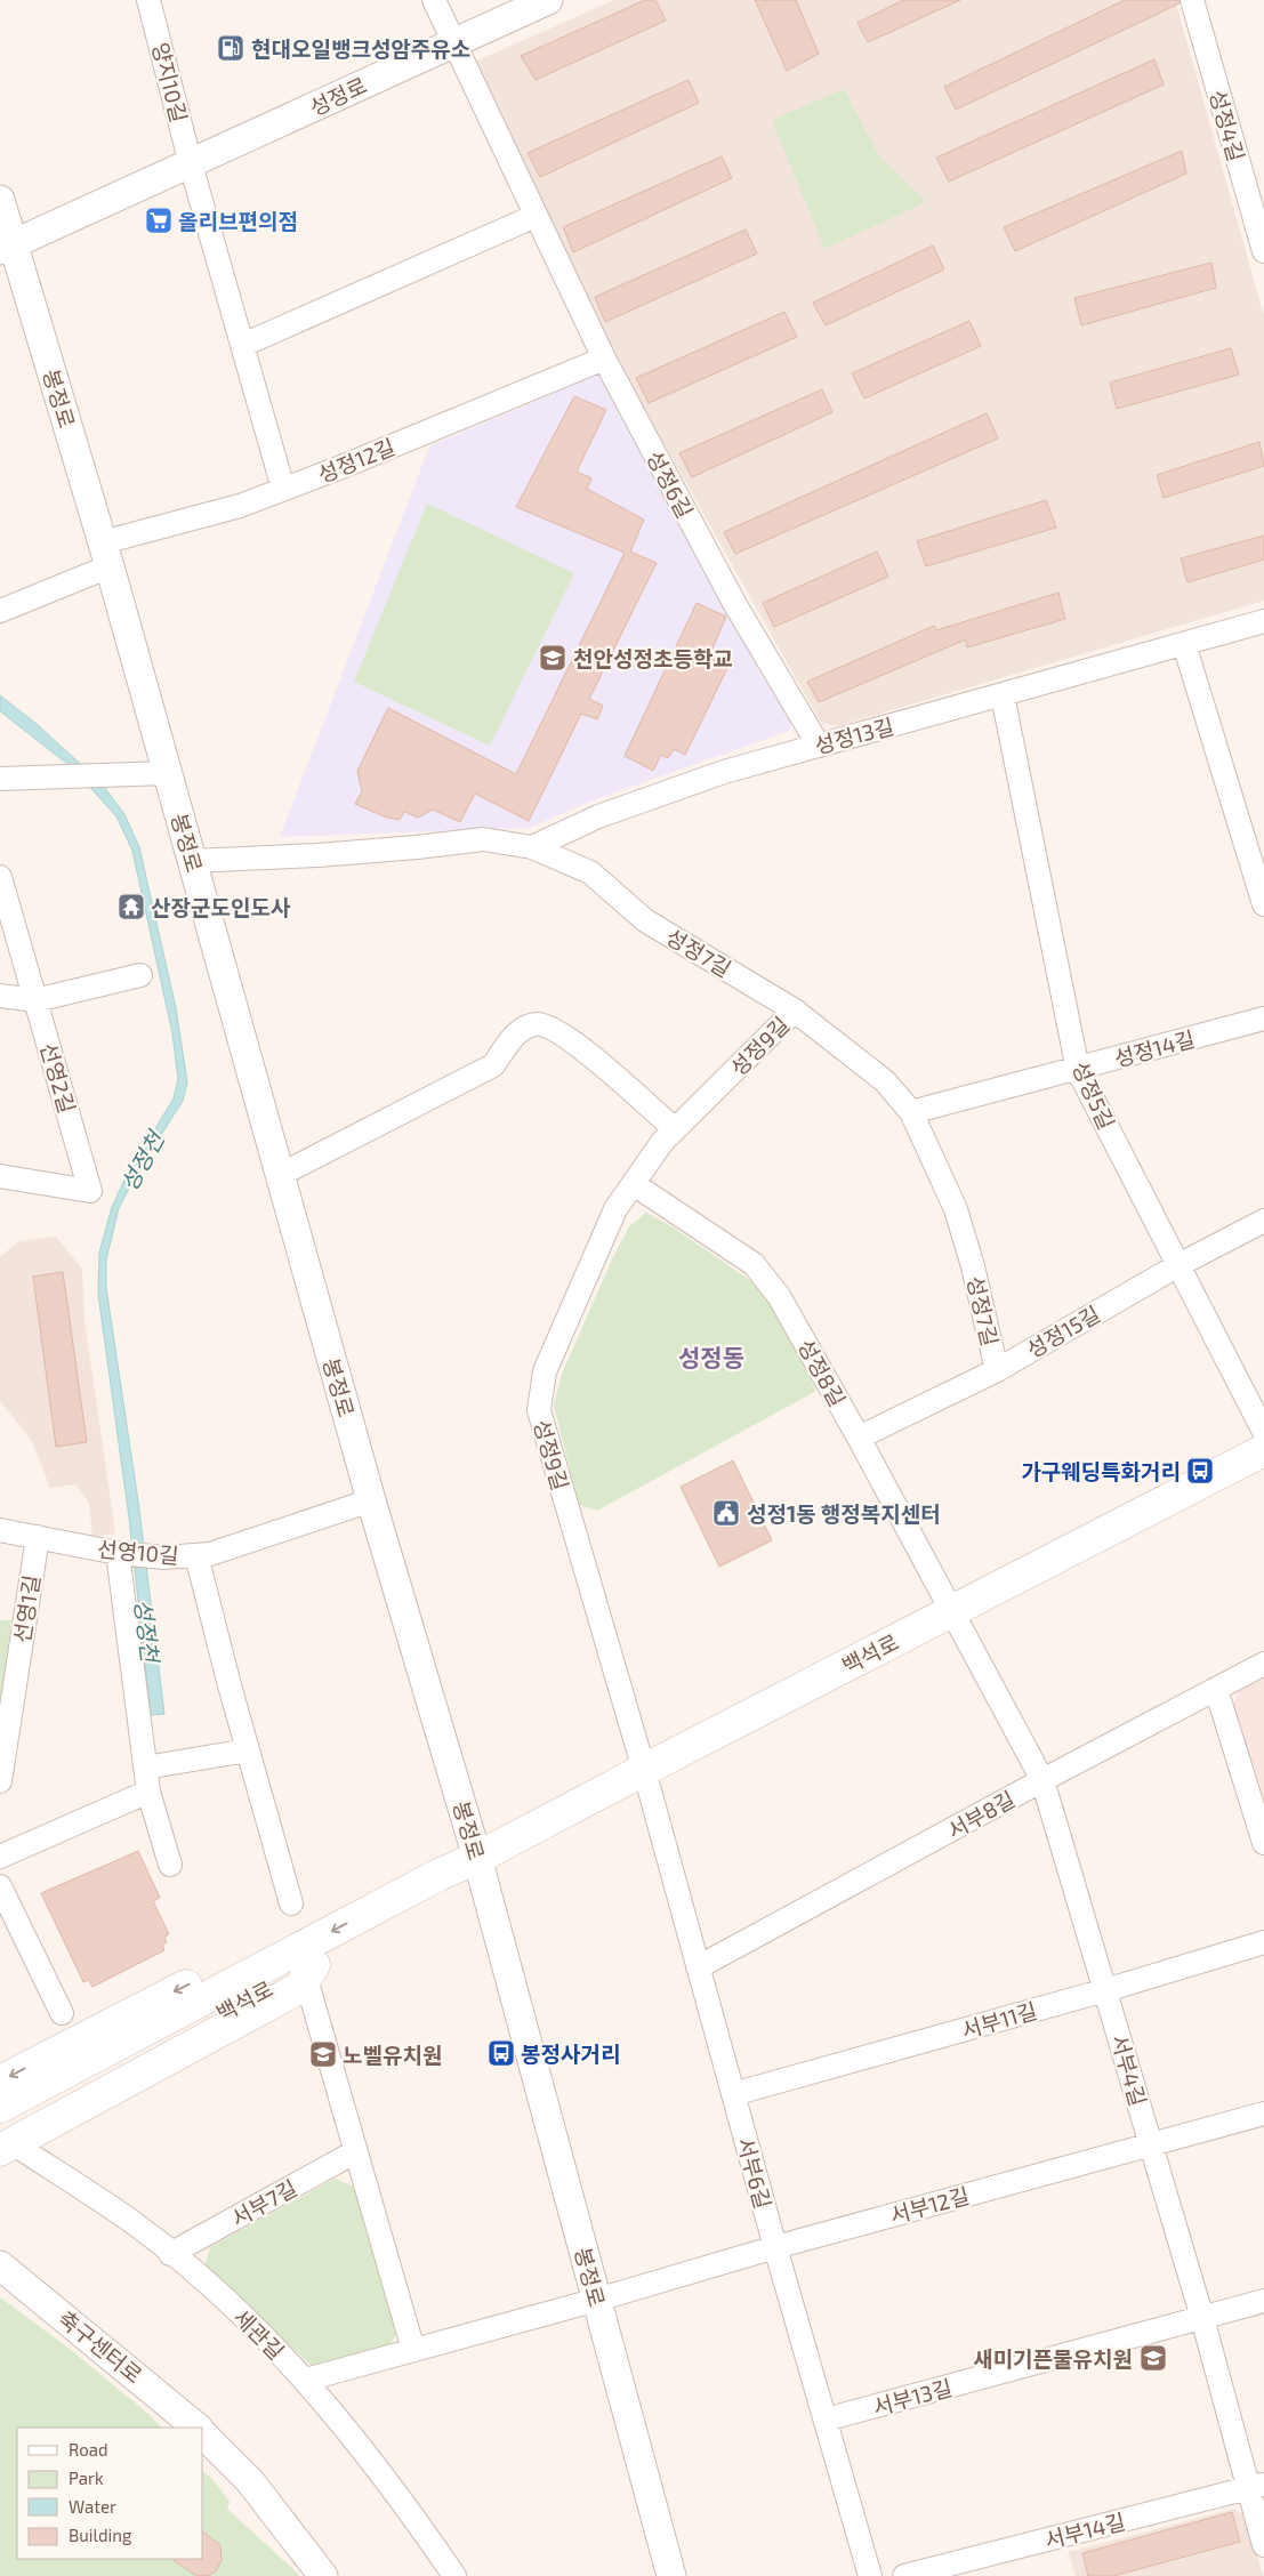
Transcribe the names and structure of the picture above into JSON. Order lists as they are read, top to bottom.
{
  "streets": {
    "main road": ["백석로"],
    "street": [
      "양지10길",
      "성정로",
      "성정4길",
      "봉정로",
      "성정12길",
      "성정6길",
      "성정13길",
      "성정7길",
      "성정9길",
      "성정14길",
      "선영2길",
      "성정5길",
      "성정15길",
      "성정8길",
      "선영10길",
      "선영1길",
      "서부8길",
      "서부11길",
      "서부4길",
      "서부6길",
      "서부7길",
      "서부12길",
      "세관길",
      "축구센터로",
      "서부13길",
      "서부14길"
    ]
  },
  "crossings": [
    ["양지10길", "성정로"],
    ["성정로", "봉정로"],
    ["성정로", "성정6길"],
    ["봉정로", "성정12길"],
    ["봉정로", "성정7길"],
    ["봉정로", "선영10길"],
    ["봉정로", "백석로"],
    ["봉정로", "서부12길"],
    ["성정12길", "성정6길"],
    ["성정6길", "성정13길"],
    ["성정13길", "성정7길"],
    ["성정13길", "성정5길"],
    ["성정7길", "성정9길"],
    ["성정7길", "성정14길"],
    ["성정7길", "성정15길"],
    ["성정9길", "성정8길"],
    ["성정9길", "백석로"],
    ["성정9길", "서부6길"],
    ["성정14길", "성정5길"],
    ["성정5길", "성정15길"],
    ["성정15길", "성정8길"],
    ["성정8길", "백석로"],
    ["성정8길", "서부4길"],
    ["선영10길", "선영1길"],
    ["백석로", "서부4길"],
    ["백석로", "서부6길"],
    ["서부8길", "서부4길"],
    ["서부8길", "서부6길"],
    ["서부11길", "서부4길"],
    ["서부11길", "서부6길"],
    ["서부4길", "서부12길"],
    ["서부4길", "서부13길"],
    ["서부4길", "서부14길"],
    ["서부6길", "서부12길"],
    ["서부6길", "서부13길"],
    ["서부7길", "세관길"],
    ["서부12길", "세관길"]
  ],
  "districts": ["성정동"],
  "water": ["성정천"],
  "places": {
    "fuel station": ["현대오일뱅크성암주유소"],
    "supermarket": ["올리브편의점"],
    "school or university": ["천안성정초등학교", "노벨유치원", "새미기픈물유치원"],
    "temple": ["산장군도인도사"],
    "bus stop": ["가구웨딩특화거리", "봉정사거리"],
    "public building": ["성정1동 행정복지센터"]
  },
  "legend": [
    "Road",
    "Park",
    "Water",
    "Building"
  ]
}
